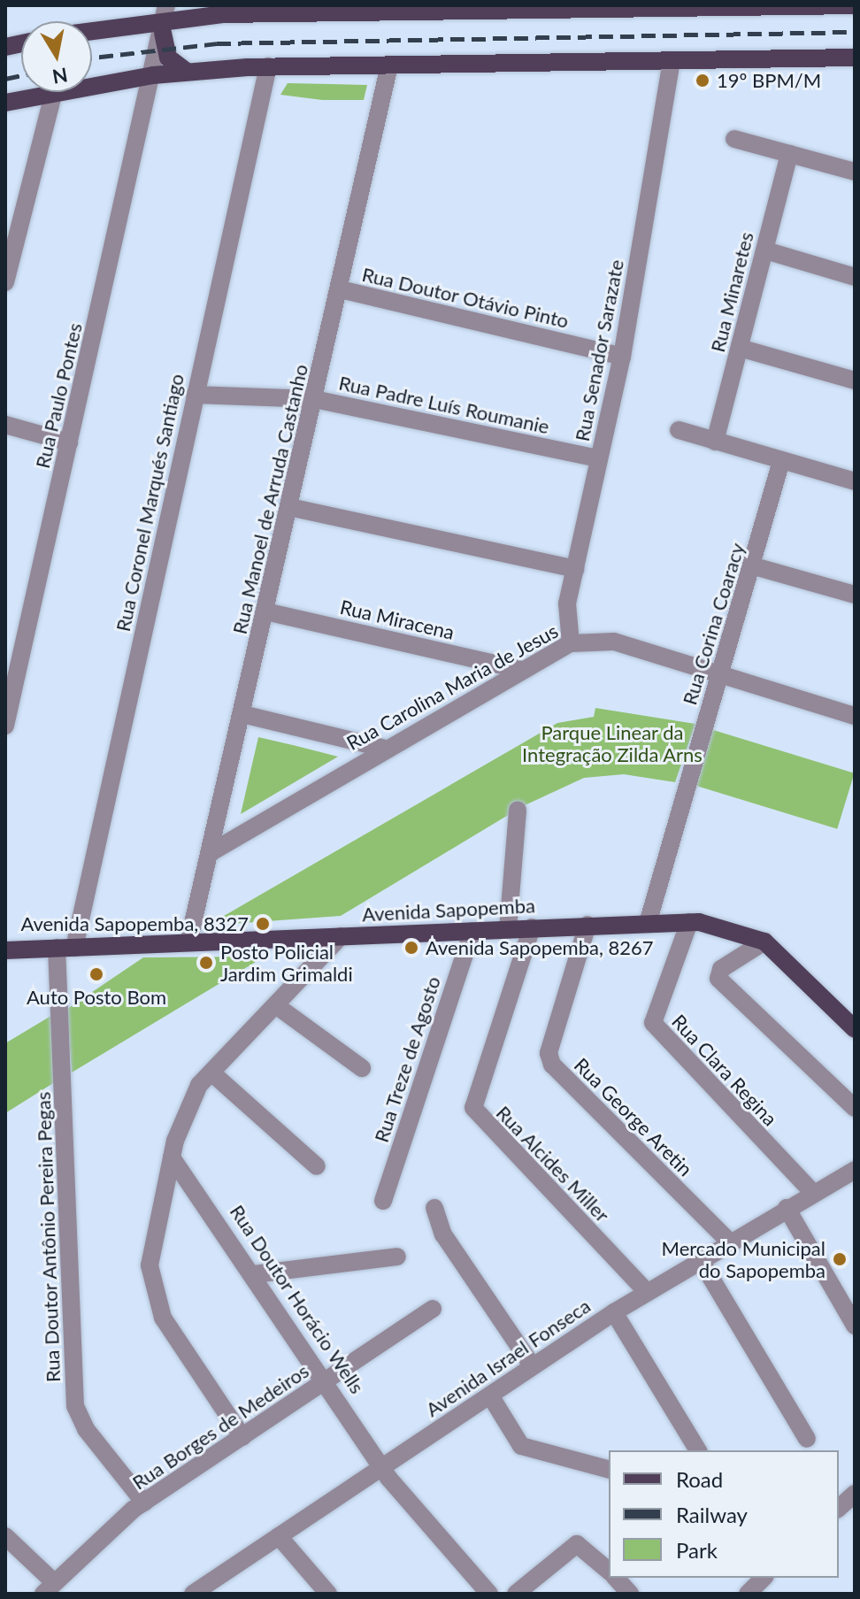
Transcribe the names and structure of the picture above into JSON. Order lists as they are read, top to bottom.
{
  "streets": {
    "main road": ["Avenida Sapopemba"],
    "street": [
      "Rua Minaretes",
      "Rua Doutor Otávio Pinto",
      "Rua Senador Sarazate",
      "Rua Paulo Pontes",
      "Rua Padre Luís Roumanie",
      "Rua Manoel de Arruda Castanho",
      "Rua Coronel Marqués Santiago",
      "Rua Miracena",
      "Rua Corina Coaracy",
      "Rua Carolina Maria de Jesus",
      "Rua Treze de Agosto",
      "Rua Clara Regina",
      "Rua George Aretin",
      "Rua Alcides Miller",
      "Rua Doutor Antônio Pereira Pegas",
      "Rua Doutor Horácio Wells",
      "Avenida Israel Fonseca",
      "Rua Borges de Medeiros"
    ]
  },
  "crossings": [
    ["Rua Doutor Otávio Pinto", "Rua Senador Sarazate"],
    ["Rua Doutor Otávio Pinto", "Rua Manoel de Arruda Castanho"],
    ["Rua Senador Sarazate", "Rua Padre Luís Roumanie"],
    ["Rua Senador Sarazate", "Rua Carolina Maria de Jesus"],
    ["Rua Padre Luís Roumanie", "Rua Manoel de Arruda Castanho"],
    ["Rua Padre Luís Roumanie", "Rua Coronel Marqués Santiago"],
    ["Rua Manoel de Arruda Castanho", "Rua Miracena"],
    ["Rua Manoel de Arruda Castanho", "Rua Carolina Maria de Jesus"],
    ["Rua Manoel de Arruda Castanho", "Avenida Sapopemba"],
    ["Rua Coronel Marqués Santiago", "Avenida Sapopemba"],
    ["Rua Coronel Marqués Santiago", "Rua Doutor Antônio Pereira Pegas"],
    ["Rua Miracena", "Rua Carolina Maria de Jesus"],
    ["Rua Corina Coaracy", "Rua Carolina Maria de Jesus"],
    ["Rua Corina Coaracy", "Avenida Sapopemba"],
    ["Avenida Sapopemba", "Rua Treze de Agosto"],
    ["Avenida Sapopemba", "Rua Clara Regina"],
    ["Avenida Sapopemba", "Rua George Aretin"],
    ["Avenida Sapopemba", "Rua Alcides Miller"],
    ["Avenida Sapopemba", "Rua Doutor Antônio Pereira Pegas"],
    ["Rua Clara Regina", "Avenida Israel Fonseca"],
    ["Rua George Aretin", "Avenida Israel Fonseca"],
    ["Rua Alcides Miller", "Avenida Israel Fonseca"],
    ["Rua Doutor Antônio Pereira Pegas", "Rua Borges de Medeiros"],
    ["Rua Doutor Horácio Wells", "Avenida Israel Fonseca"],
    ["Rua Doutor Horácio Wells", "Rua Borges de Medeiros"]
  ],
  "parks": ["Parque Linear da Integração Zilda Arns"],
  "places": [
    "19º BPM/M",
    "Avenida Sapopemba, 8327",
    "Avenida Sapopemba, 8267",
    "Posto Policial Jardim Grimaldi",
    "Auto Posto Bom",
    "Mercado Municipal do Sapopemba"
  ],
  "legend": ["Road", "Railway", "Park"],
  "north": "bottom"
}
